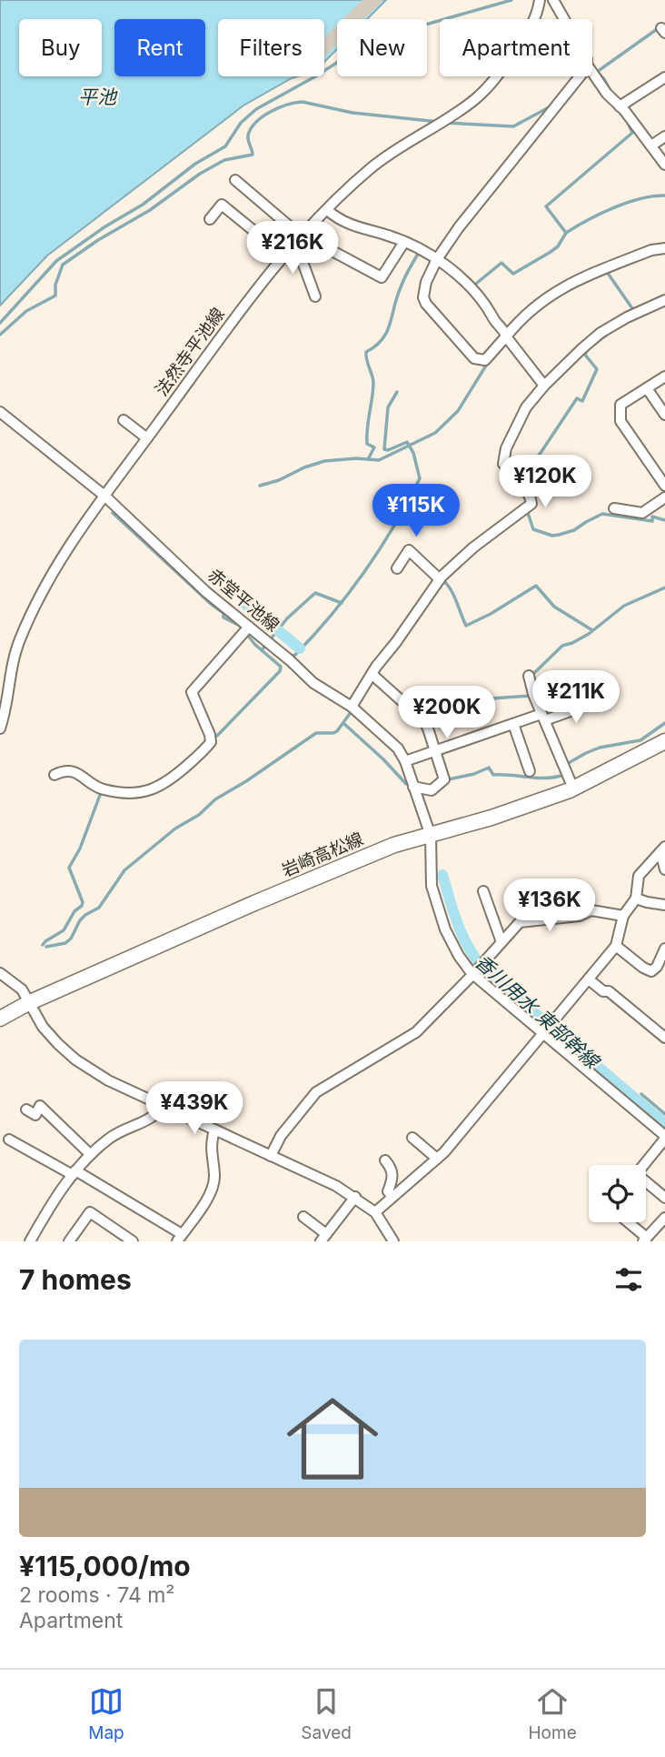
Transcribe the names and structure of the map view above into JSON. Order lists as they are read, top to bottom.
{
  "streets": {
    "main road": ["岩崎高松線"],
    "street": ["法然寺平池線", "赤堂平池線"]
  },
  "crossings": [
    ["法然寺平池線", "赤堂平池線"],
    ["赤堂平池線", "岩崎高松線"]
  ],
  "water": ["平池", "香川用水 東部幹線"],
  "page": {
    "chip": [
      "Buy",
      "Rent",
      "Filters",
      "New",
      "Apartment"
    ],
    "price": [
      "¥216K",
      "¥120K",
      "¥115K",
      "¥211K",
      "¥200K",
      "¥136K",
      "¥439K"
    ],
    "heading": "7 homes",
    "list": [
      {
        "name": "¥115,000/mo",
        "note": "2 rooms · 74 m² · Apartment"
      }
    ],
    "tabs": ["Map", "Saved", "Home"]
  }
}
